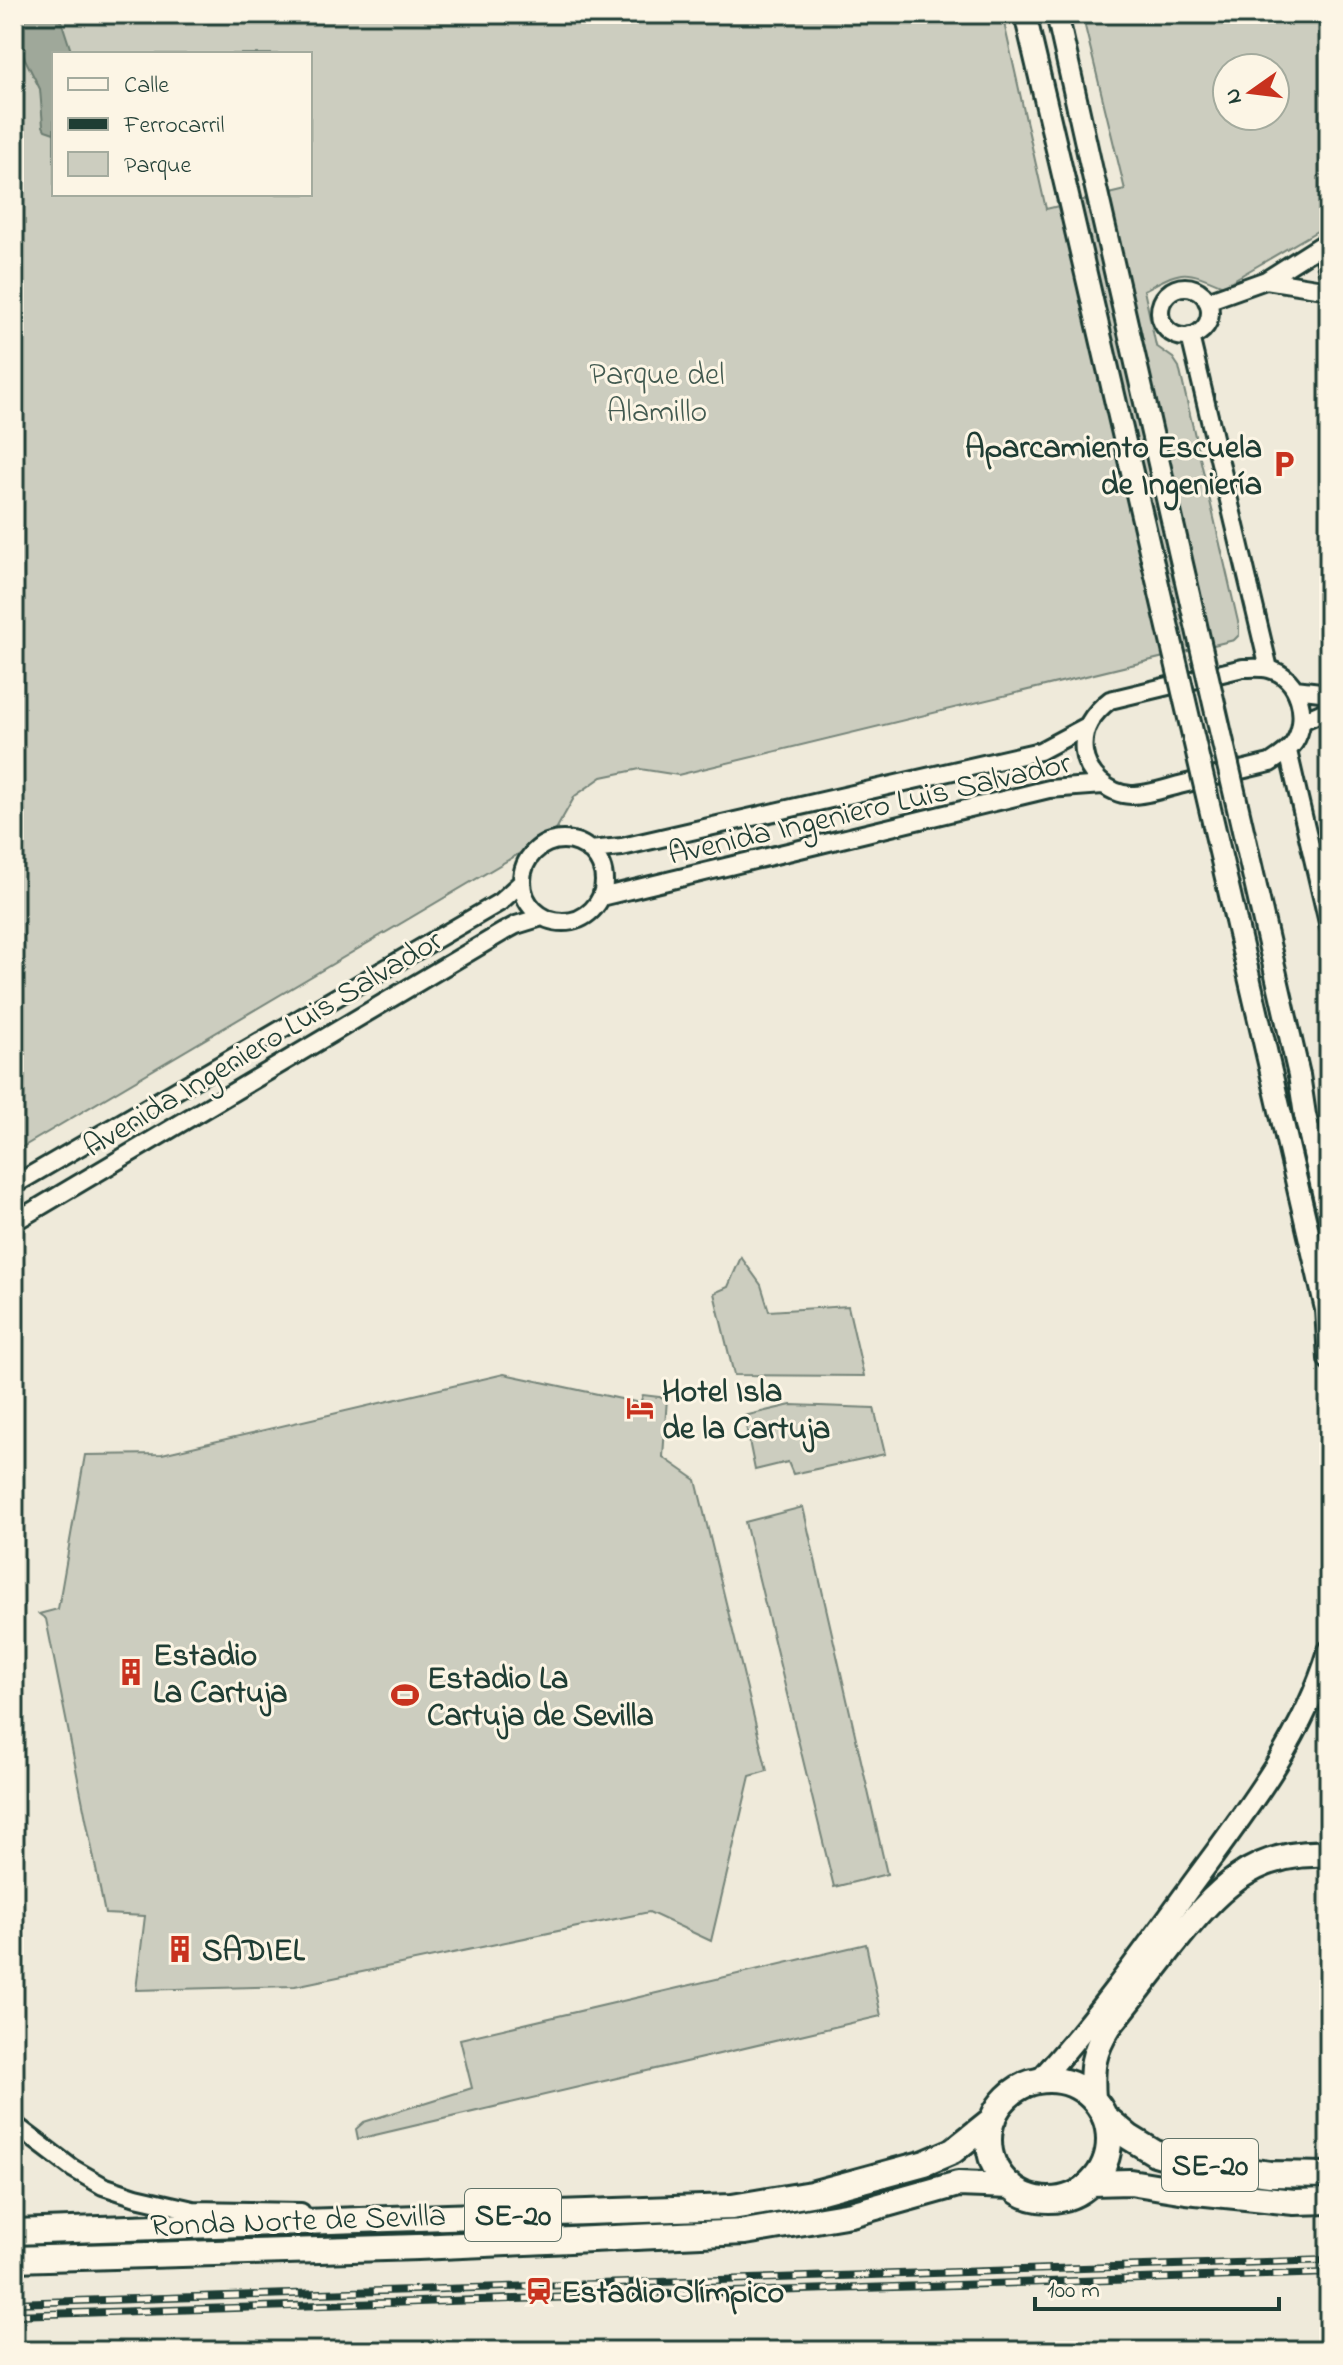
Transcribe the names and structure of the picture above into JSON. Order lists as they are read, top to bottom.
{
  "streets": {
    "highway": ["SE-20", "Ronda Norte de Sevilla"],
    "street": ["Avenida Ingeniero Luis Salvador"]
  },
  "crossings": [
    ["SE-20", "Ronda Norte de Sevilla"]
  ],
  "parks": ["Parque del Alamillo"],
  "places": {
    "parking": ["Aparcamiento Escuela de Ingeniería"],
    "hotel": ["Hotel Isla de la Cartuja"],
    "building": ["Estadio La Cartuja", "SADIEL"],
    "sports": ["Estadio La Cartuja de Sevilla"],
    "station": ["Estadio Olímpico"]
  },
  "legend": ["Calle", "Ferrocarril", "Parque"],
  "scale_bar": "100 m",
  "north": "left"
}
